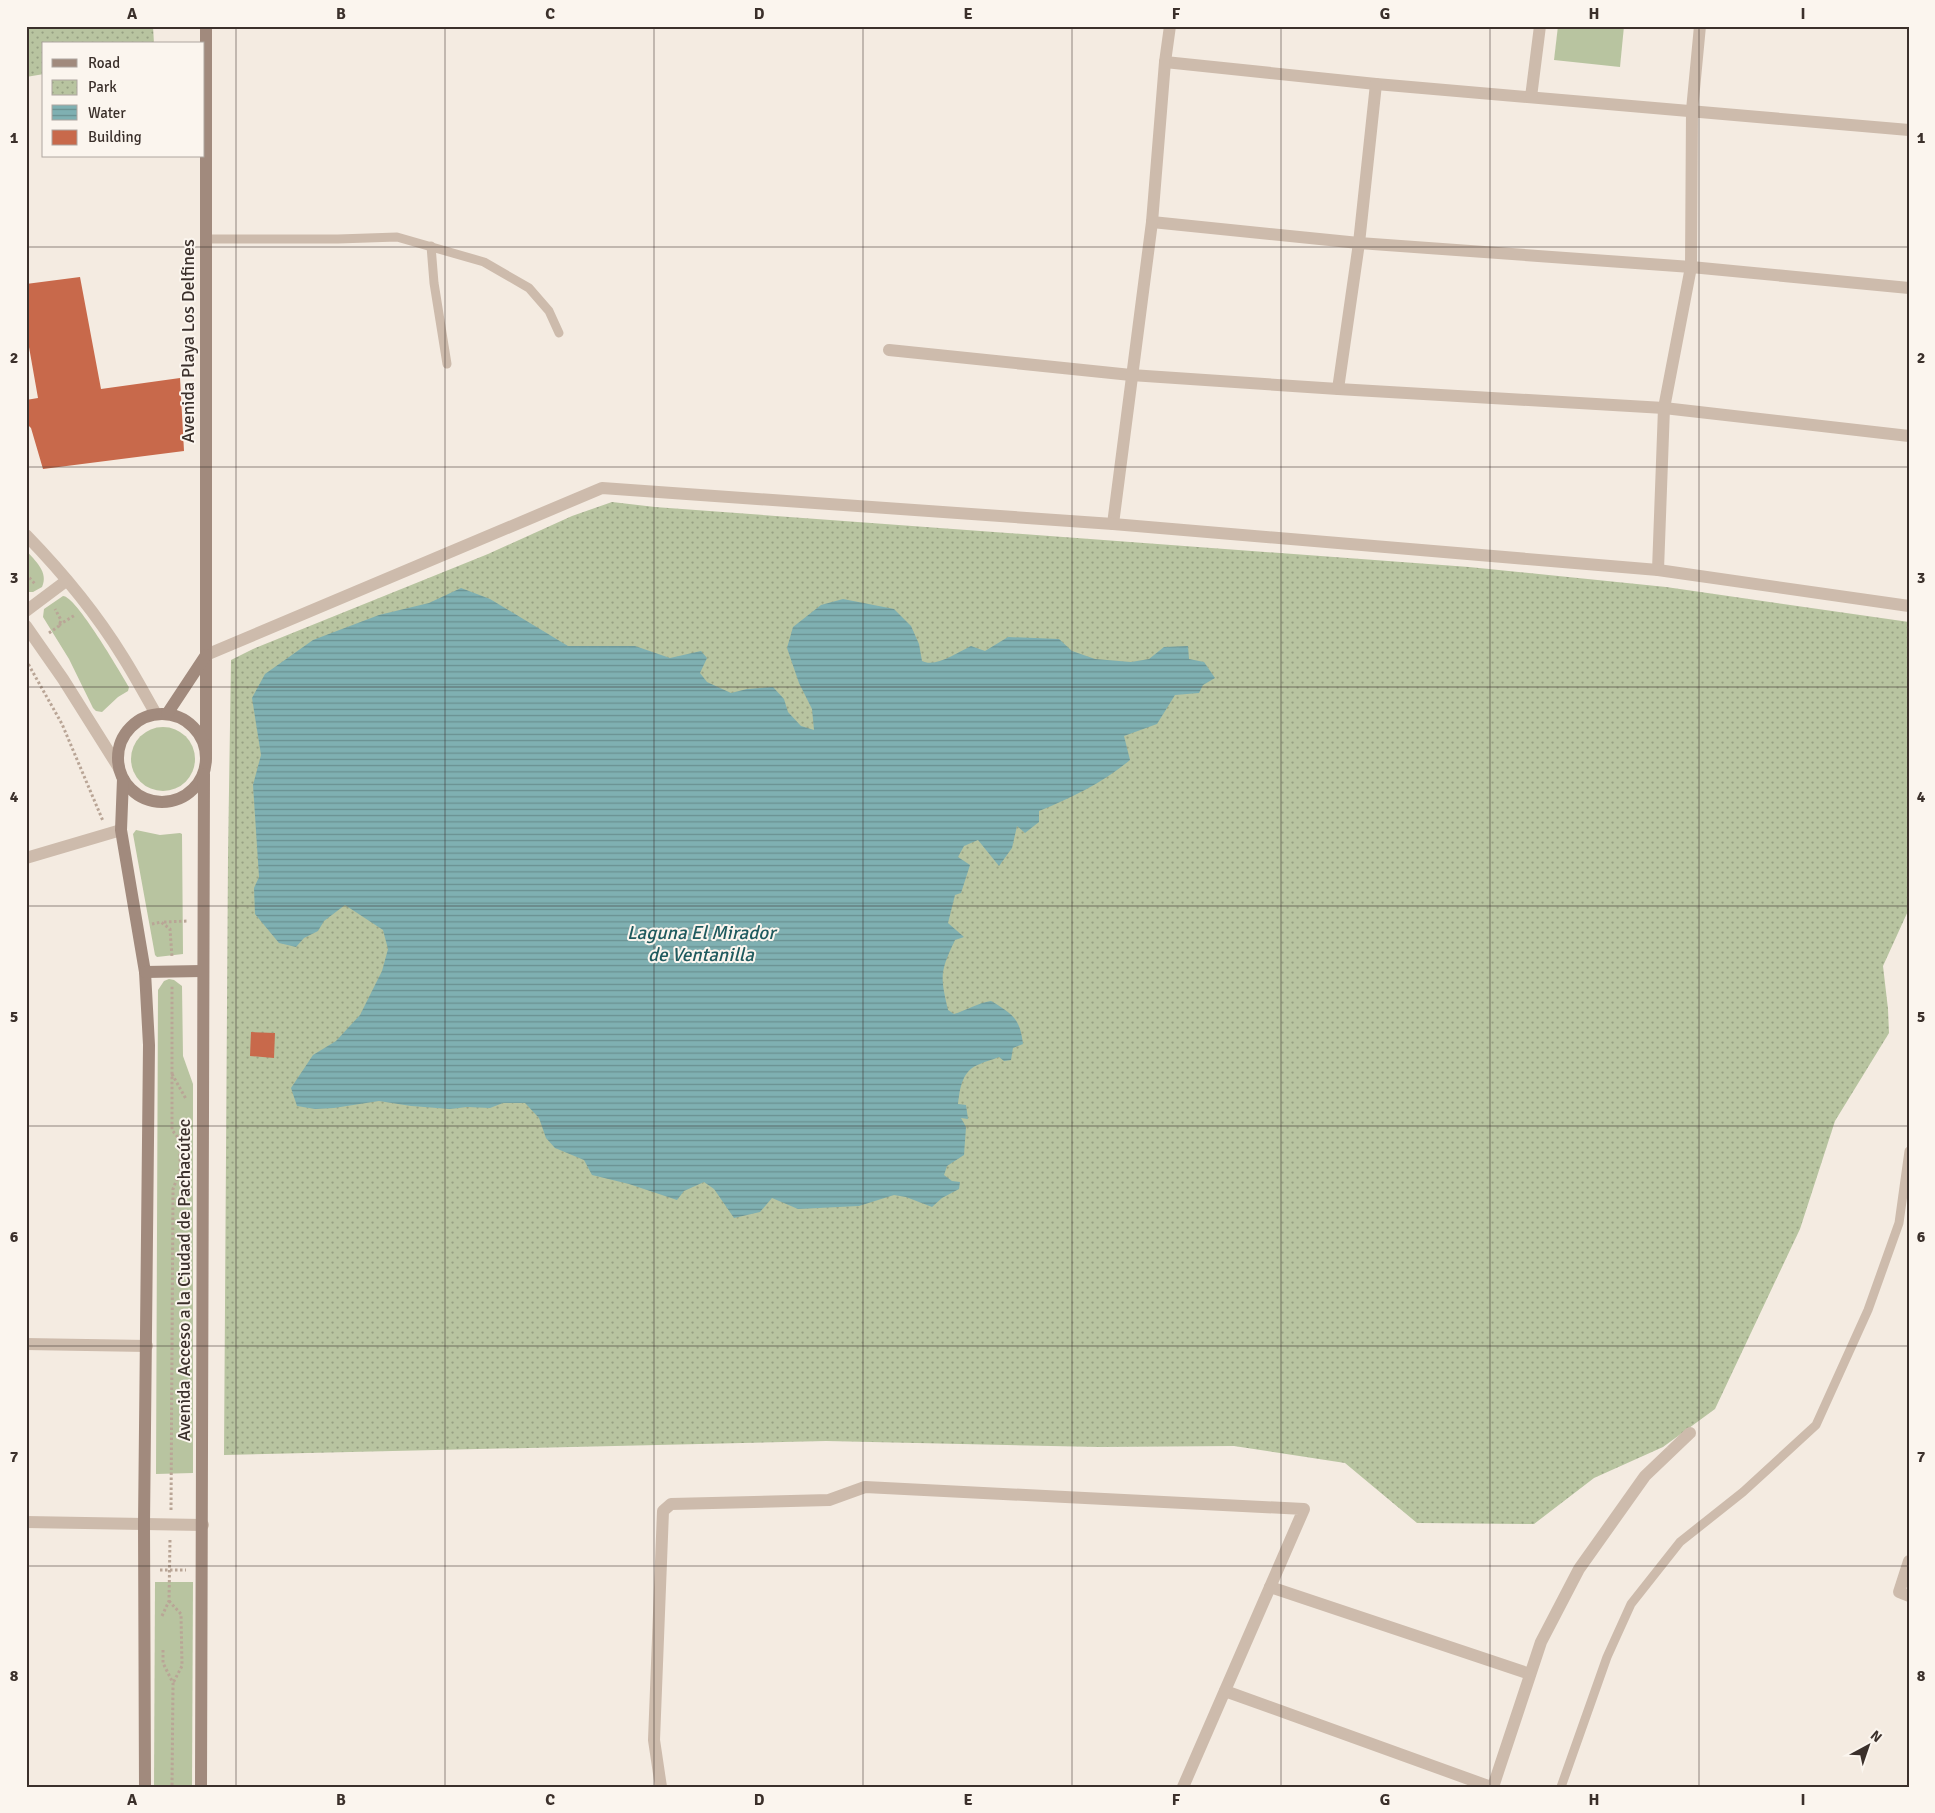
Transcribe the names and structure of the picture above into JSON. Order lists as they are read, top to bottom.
{
  "streets": {
    "main road": ["Avenida Playa Los Delfines", "Avenida Acceso a la Ciudad de Pachacútec"]
  },
  "crossings": [
    ["Avenida Playa Los Delfines", "Avenida Acceso a la Ciudad de Pachacútec"]
  ],
  "water": ["Laguna El Mirador de Ventanilla"],
  "legend": [
    "Road",
    "Park",
    "Water",
    "Building"
  ],
  "north": "top right",
  "grid": {
    "columns": [
      "A",
      "B",
      "C",
      "D",
      "E",
      "F",
      "G",
      "H",
      "I"
    ],
    "rows": [
      "1",
      "2",
      "3",
      "4",
      "5",
      "6",
      "7",
      "8"
    ]
  }
}
